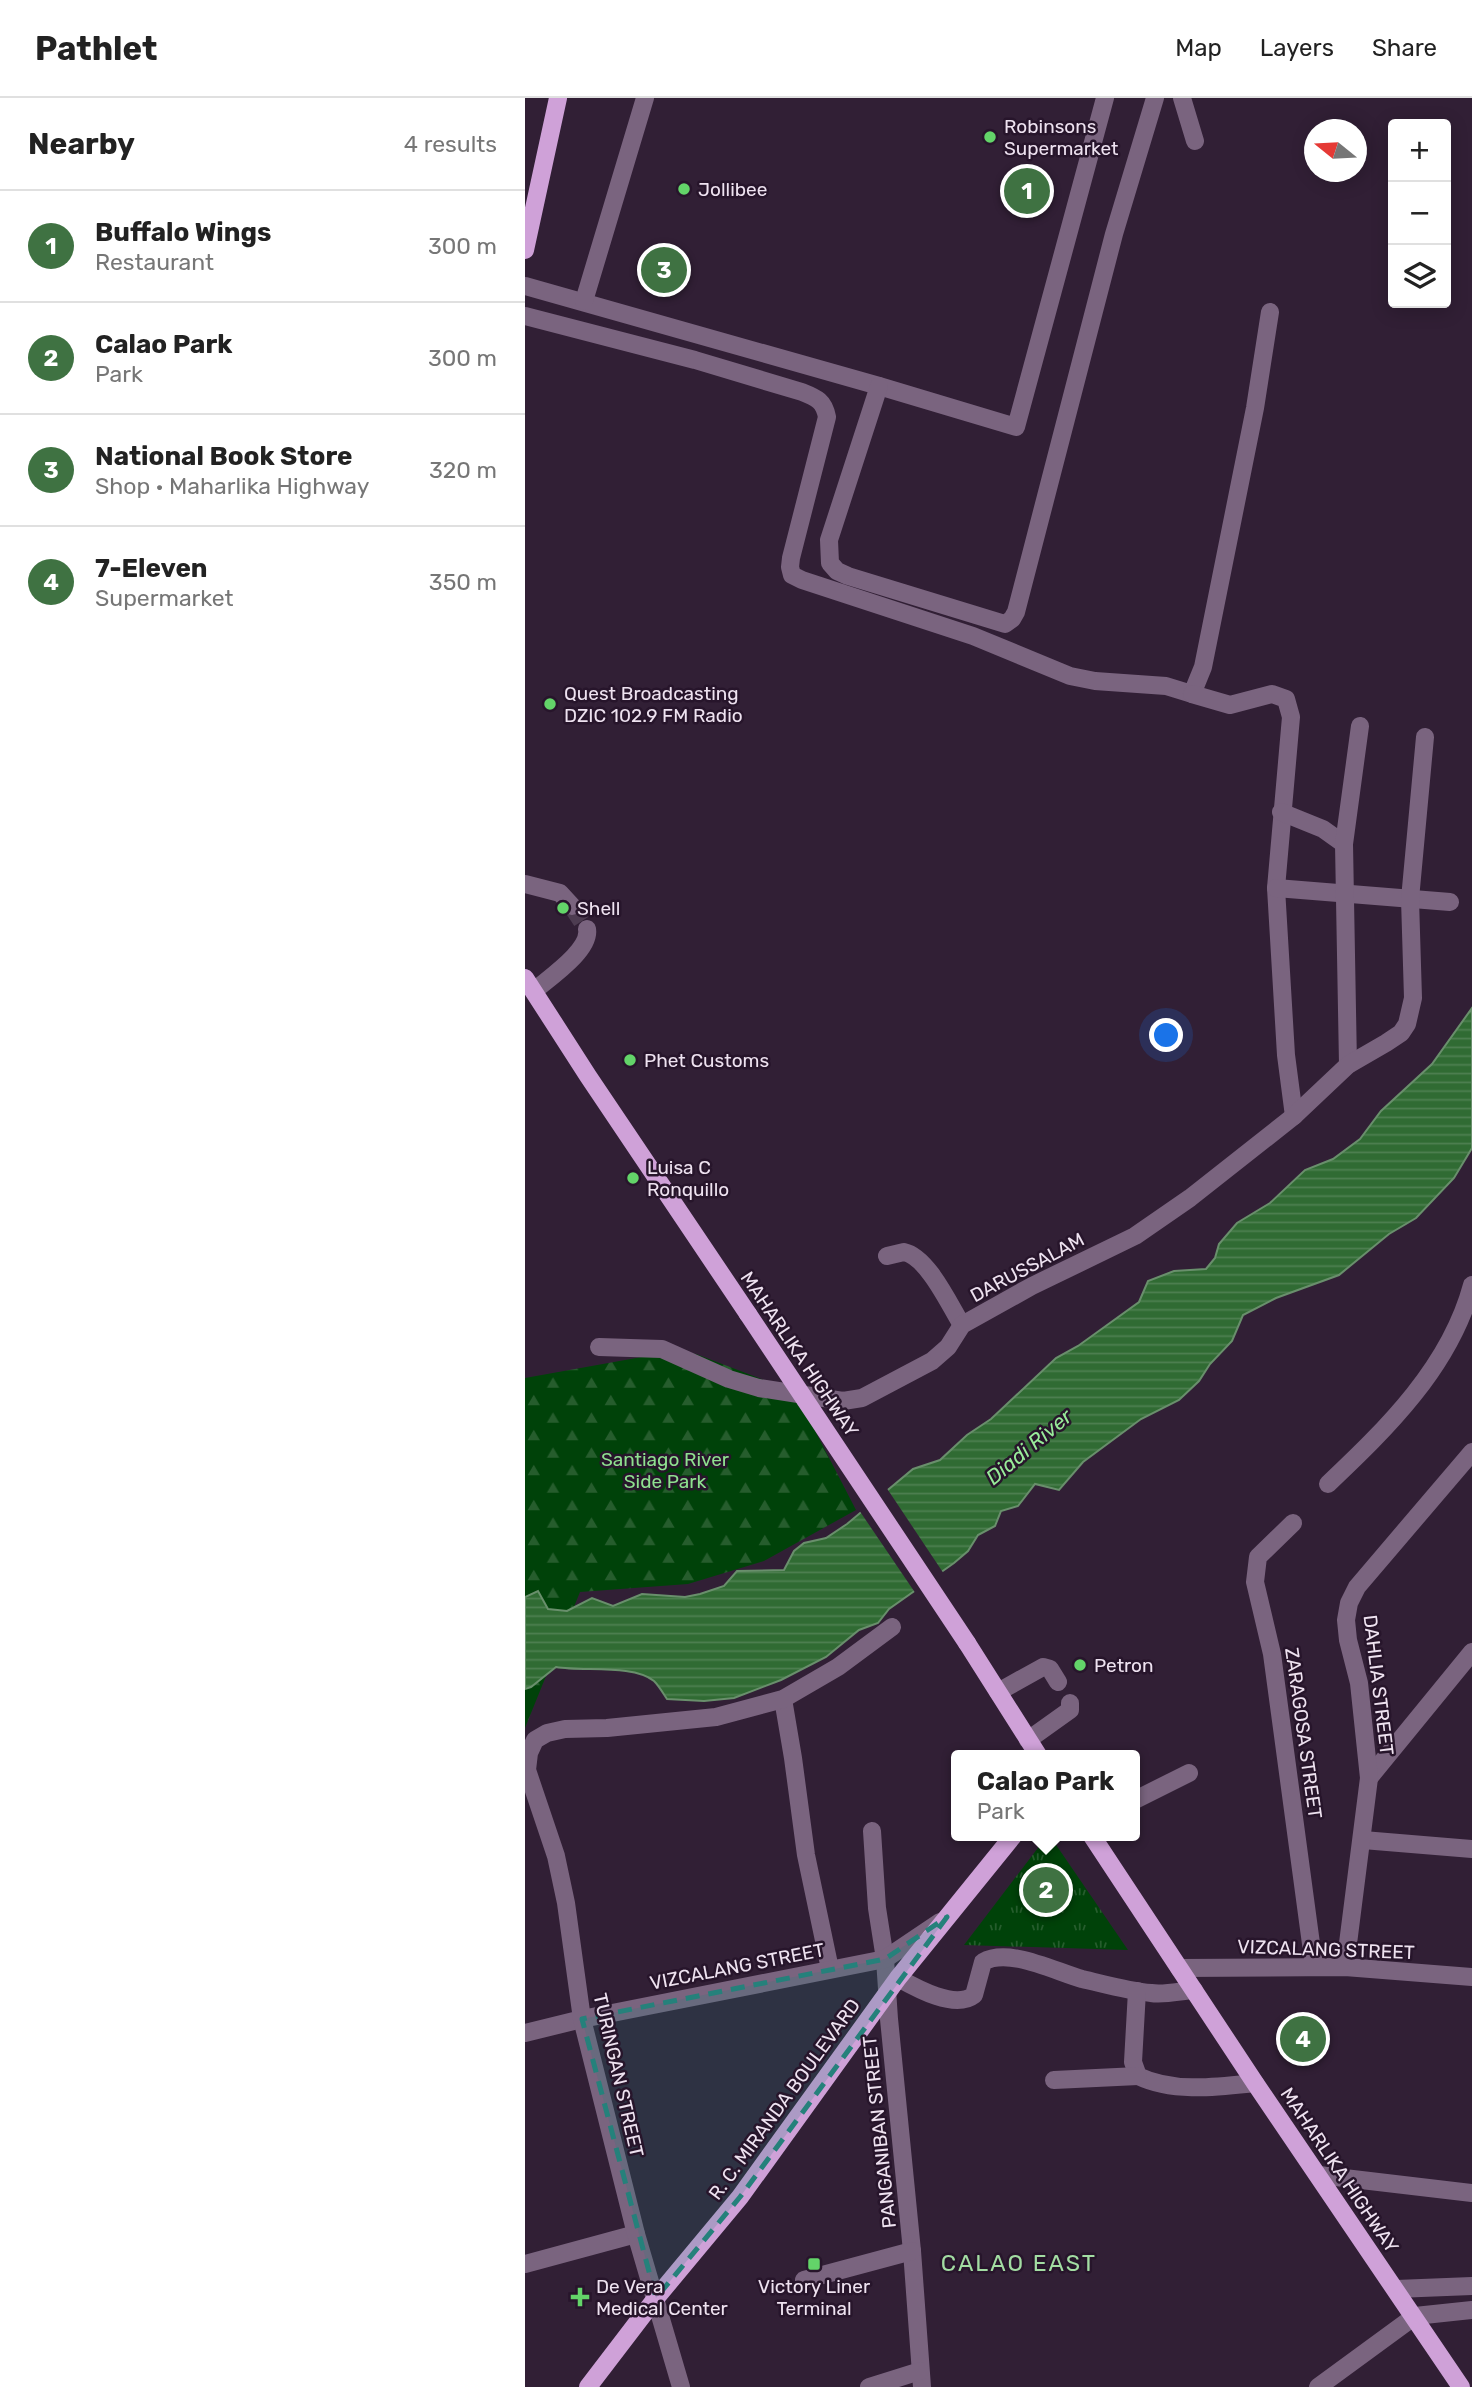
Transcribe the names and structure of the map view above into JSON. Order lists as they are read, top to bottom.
{
  "streets": {
    "main road": ["MAHARLIKA HIGHWAY", "R. C. MIRANDA BOULEVARD"],
    "street": [
      "DARUSSALAM",
      "DAHLIA STREET",
      "ZARAGOSA STREET",
      "VIZCALANG STREET",
      "TURINGAN STREET",
      "PANGANIBAN STREET"
    ]
  },
  "crossings": [
    ["MAHARLIKA HIGHWAY", "VIZCALANG STREET"],
    ["DAHLIA STREET", "VIZCALANG STREET"],
    ["ZARAGOSA STREET", "VIZCALANG STREET"],
    ["VIZCALANG STREET", "TURINGAN STREET"],
    ["VIZCALANG STREET", "R. C. MIRANDA BOULEVARD"],
    ["VIZCALANG STREET", "PANGANIBAN STREET"],
    ["TURINGAN STREET", "R. C. MIRANDA BOULEVARD"],
    ["R. C. MIRANDA BOULEVARD", "PANGANIBAN STREET"]
  ],
  "districts": ["CALAO EAST"],
  "water": ["Diadi River"],
  "parks": ["Santiago River Side Park"],
  "places": {
    "other": [
      "Robinsons Supermarket",
      "Jollibee",
      "Quest Broadcasting DZIC 102.9 FM Radio",
      "Shell",
      "Phet Customs",
      "Luisa C Ronquillo",
      "Petron"
    ],
    "transit": ["Victory Liner Terminal"],
    "health": ["De Vera Medical Center"]
  },
  "north": "left",
  "page": {
    "header": "Pathlet",
    "nav": ["Map", "Layers", "Share"],
    "heading": ["Nearby", "4 results"],
    "map_buttons": ["+", "−"],
    "pins": [
      "1",
      "3",
      "2",
      "4"
    ],
    "list": [
      {
        "mark": "1",
        "name": "Buffalo Wings",
        "note": "Restaurant",
        "value": "300 m"
      },
      {
        "mark": "2",
        "name": "Calao Park",
        "note": "Park",
        "value": "300 m"
      },
      {
        "mark": "3",
        "name": "National Book Store",
        "note": "Shop · Maharlika Highway",
        "value": "320 m"
      },
      {
        "mark": "4",
        "name": "7-Eleven",
        "note": "Supermarket",
        "value": "350 m"
      }
    ],
    "popup": ["Calao Park", "Park"]
  }
}
